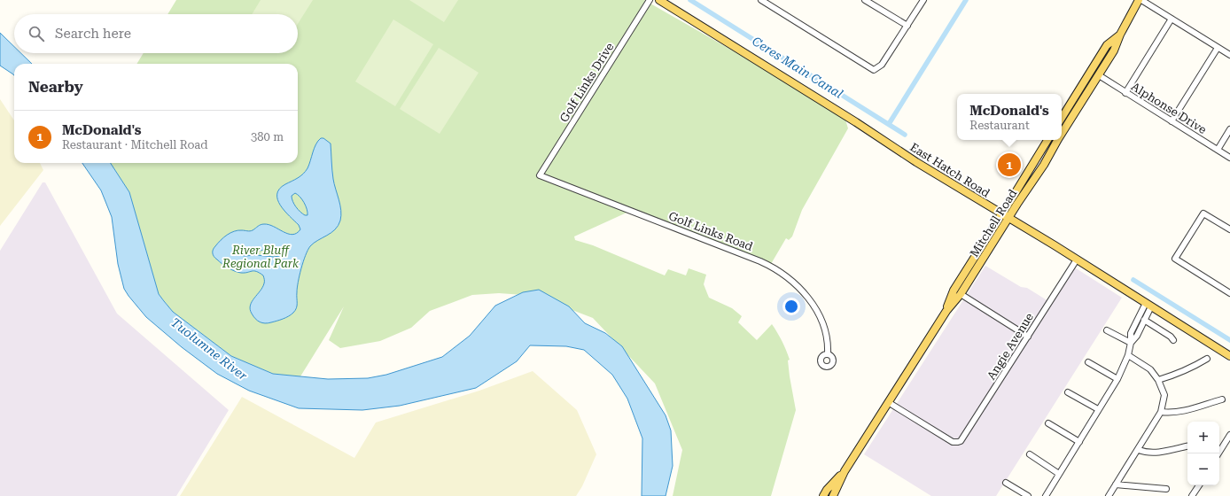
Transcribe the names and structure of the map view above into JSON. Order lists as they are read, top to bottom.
{
  "streets": {
    "main road": ["East Hatch Road", "Mitchell Road"],
    "street": [
      "Golf Links Drive",
      "Alphonse Drive",
      "Golf Links Road",
      "Angie Avenue"
    ]
  },
  "crossings": [
    ["Golf Links Drive", "Golf Links Road"],
    ["Alphonse Drive", "Mitchell Road"],
    ["East Hatch Road", "Mitchell Road"],
    ["East Hatch Road", "Angie Avenue"],
    ["Mitchell Road", "Angie Avenue"]
  ],
  "water": ["Ceres Main Canal", "Tuolumne River"],
  "parks": ["River Bluff Regional Park"],
  "page": {
    "search": "Search here",
    "heading": "Nearby",
    "popup": ["McDonald's", "Restaurant"],
    "list": [
      {
        "mark": "1",
        "name": "McDonald's",
        "note": "Restaurant · Mitchell Road",
        "value": "380 m"
      }
    ],
    "pins": "1",
    "map_buttons": ["+", "−"]
  }
}
